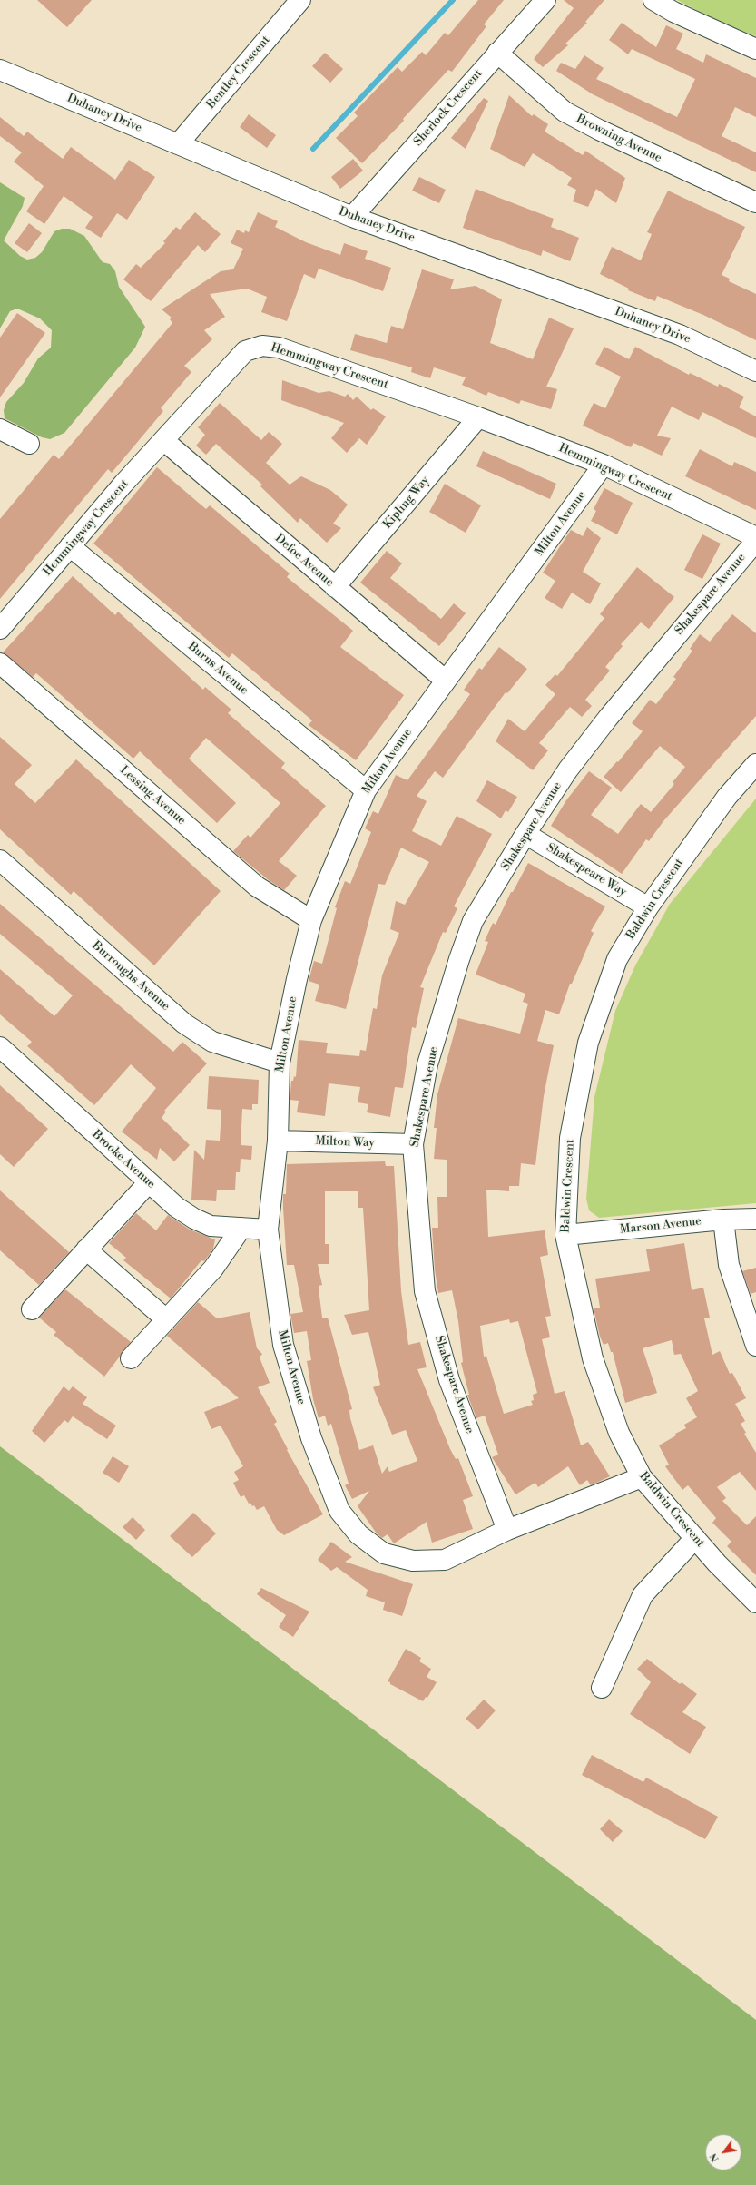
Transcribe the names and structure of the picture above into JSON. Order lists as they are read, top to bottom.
{
  "streets": {
    "street": [
      "Bentley Crescent",
      "Sherlock Crescent",
      "Duhaney Drive",
      "Browning Avenue",
      "Hemmingway Crescent",
      "Kipling Way",
      "Milton Avenue",
      "Defoe Avenue",
      "Shakespare Avenue",
      "Burns Avenue",
      "Lessing Avenue",
      "Shakespeare Way",
      "Baldwin Crescent",
      "Burroughs Avenue",
      "Milton Way",
      "Brooke Avenue",
      "Marson Avenue"
    ]
  },
  "crossings": [
    ["Bentley Crescent", "Duhaney Drive"],
    ["Sherlock Crescent", "Duhaney Drive"],
    ["Sherlock Crescent", "Browning Avenue"],
    ["Hemmingway Crescent", "Kipling Way"],
    ["Hemmingway Crescent", "Milton Avenue"],
    ["Hemmingway Crescent", "Defoe Avenue"],
    ["Hemmingway Crescent", "Burns Avenue"],
    ["Kipling Way", "Defoe Avenue"],
    ["Milton Avenue", "Defoe Avenue"],
    ["Milton Avenue", "Shakespare Avenue"],
    ["Milton Avenue", "Burns Avenue"],
    ["Milton Avenue", "Lessing Avenue"],
    ["Milton Avenue", "Burroughs Avenue"],
    ["Milton Avenue", "Milton Way"],
    ["Milton Avenue", "Brooke Avenue"],
    ["Shakespare Avenue", "Shakespeare Way"],
    ["Shakespare Avenue", "Milton Way"],
    ["Shakespeare Way", "Baldwin Crescent"],
    ["Baldwin Crescent", "Marson Avenue"]
  ],
  "north": "bottom left"
}
